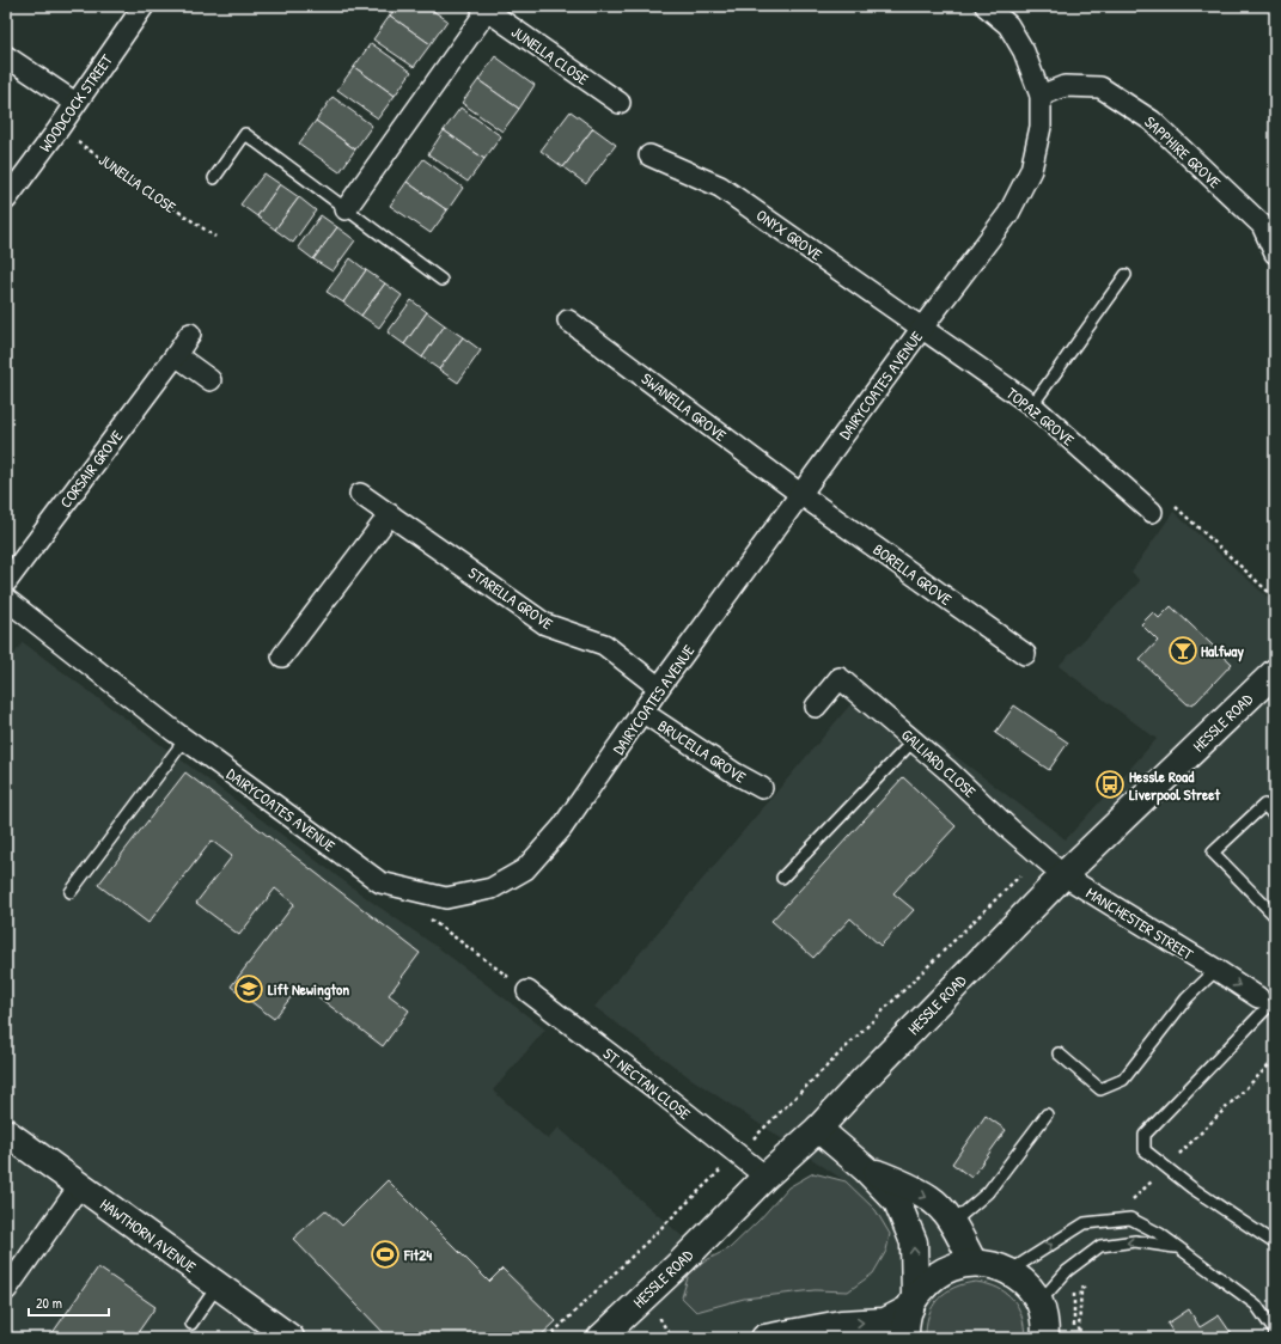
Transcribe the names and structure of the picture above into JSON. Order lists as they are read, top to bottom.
{
  "streets": {
    "street": [
      "JUNELLA CLOSE",
      "WOODCOCK STREET",
      "SAPPHIRE GROVE",
      "ONYX GROVE",
      "DAIRYCOATES AVENUE",
      "SWANELLA GROVE",
      "TOPAZ GROVE",
      "CORSAIR GROVE",
      "BORELLA GROVE",
      "STARELLA GROVE",
      "HESSLE ROAD",
      "BRUCELLA GROVE",
      "GALLIARD CLOSE",
      "MANCHESTER STREET",
      "ST NECTAN CLOSE",
      "HAWTHORN AVENUE"
    ]
  },
  "crossings": [
    ["JUNELLA CLOSE", "WOODCOCK STREET"],
    ["SAPPHIRE GROVE", "DAIRYCOATES AVENUE"],
    ["ONYX GROVE", "DAIRYCOATES AVENUE"],
    ["ONYX GROVE", "TOPAZ GROVE"],
    ["DAIRYCOATES AVENUE", "SWANELLA GROVE"],
    ["DAIRYCOATES AVENUE", "TOPAZ GROVE"],
    ["DAIRYCOATES AVENUE", "BORELLA GROVE"],
    ["DAIRYCOATES AVENUE", "STARELLA GROVE"],
    ["DAIRYCOATES AVENUE", "BRUCELLA GROVE"],
    ["SWANELLA GROVE", "BORELLA GROVE"],
    ["HESSLE ROAD", "GALLIARD CLOSE"],
    ["HESSLE ROAD", "MANCHESTER STREET"],
    ["HESSLE ROAD", "ST NECTAN CLOSE"],
    ["GALLIARD CLOSE", "MANCHESTER STREET"]
  ],
  "places": {
    "bar": ["Halfway"],
    "bus stop": ["Hessle Road Liverpool Street"],
    "school or university": ["Lift Newington"],
    "sports": ["Fit24"]
  },
  "scale_bar": "20 m"
}
